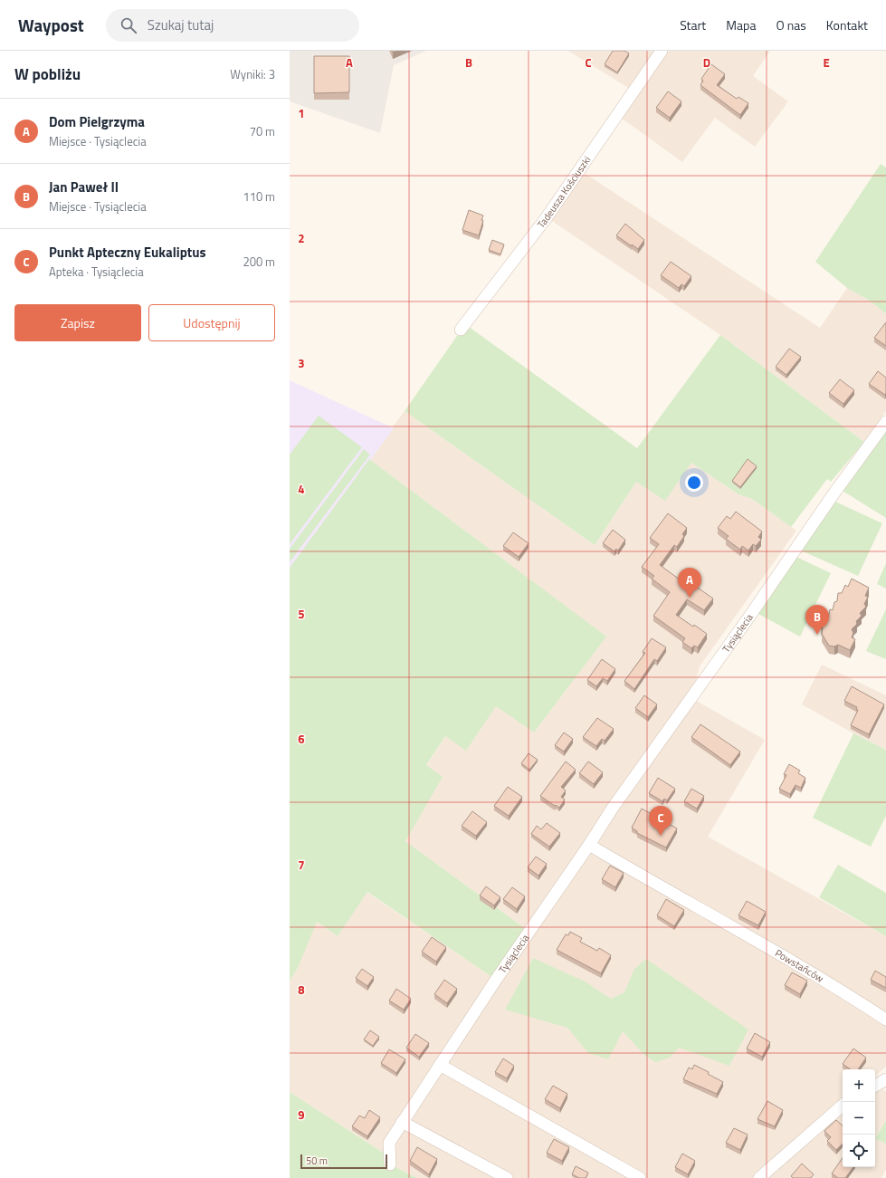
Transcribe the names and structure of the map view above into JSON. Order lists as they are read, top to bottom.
{
  "streets": {
    "street": ["Tadeusza Kościuszki", "Tysiąclecia", "Powstańców"]
  },
  "crossings": [
    ["Tysiąclecia", "Powstańców"]
  ],
  "scale_bar": "50 m",
  "page": {
    "header": "Waypost",
    "search": "Szukaj tutaj",
    "nav": [
      "Start",
      "Mapa",
      "O nas",
      "Kontakt"
    ],
    "heading": ["W pobliżu", "Wyniki: 3"],
    "list": [
      {
        "mark": "A",
        "name": "Dom Pielgrzyma",
        "note": "Miejsce · Tysiąclecia",
        "value": "70 m"
      },
      {
        "mark": "B",
        "name": "Jan Paweł II",
        "note": "Miejsce · Tysiąclecia",
        "value": "110 m"
      },
      {
        "mark": "C",
        "name": "Punkt Apteczny Eukaliptus",
        "note": "Apteka · Tysiąclecia",
        "value": "200 m"
      }
    ],
    "buttons": ["Zapisz", "Udostępnij"],
    "pins": ["A", "B", "C"],
    "map_buttons": ["+", "−"],
    "scale": "50 m"
  },
  "grid": {
    "columns": [
      "A",
      "B",
      "C",
      "D",
      "E"
    ],
    "rows": [
      "1",
      "2",
      "3",
      "4",
      "5",
      "6",
      "7",
      "8",
      "9"
    ]
  }
}
